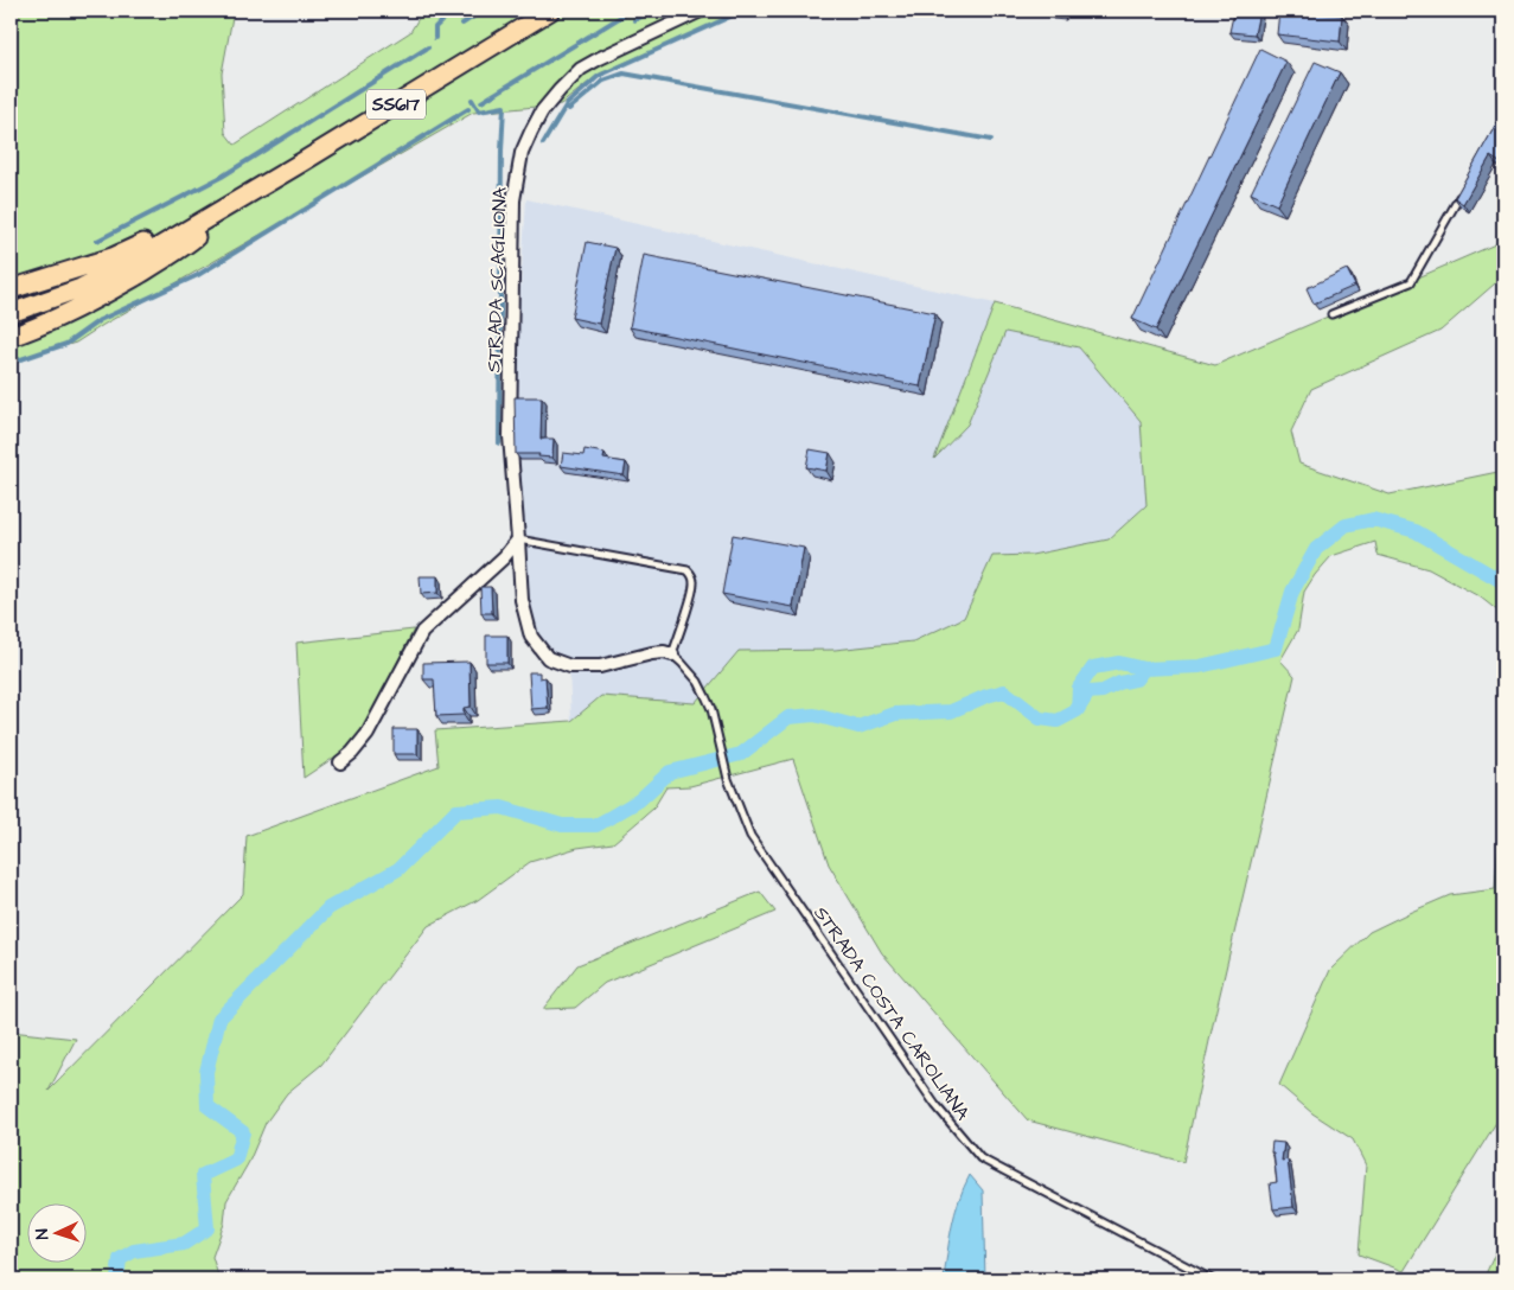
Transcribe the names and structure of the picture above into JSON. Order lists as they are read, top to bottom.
{
  "streets": {
    "main road": ["SS617"],
    "street": ["STRADA SCAGLIONA"],
    "lane": ["STRADA COSTA CAROLIANA"]
  },
  "crossings": [
    ["STRADA SCAGLIONA", "STRADA COSTA CAROLIANA"]
  ],
  "north": "left"
}
